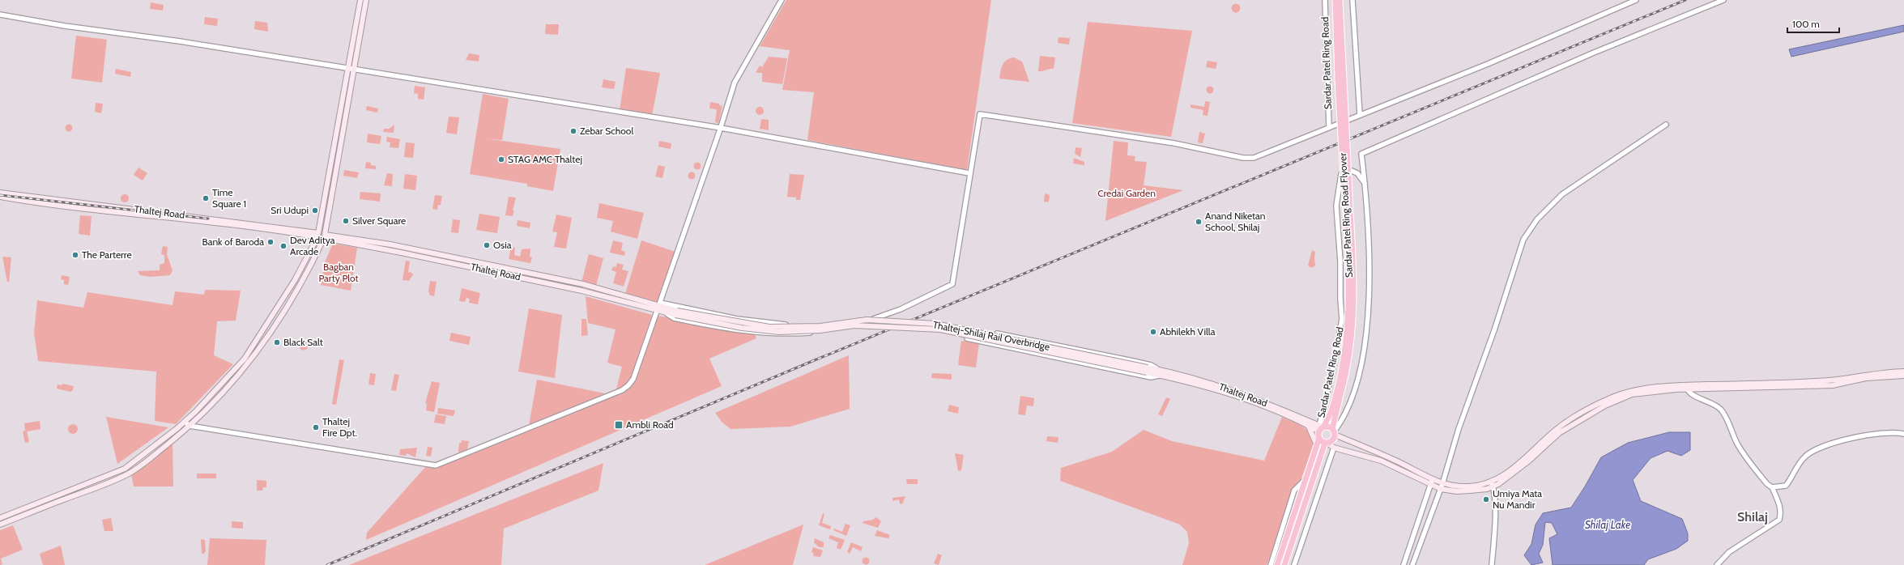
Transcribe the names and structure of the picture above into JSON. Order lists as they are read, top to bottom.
{
  "streets": {
    "highway": ["Sardar Patel Ring Road Flyover"],
    "main road": ["Thaltej Road", "Thaltej-Shilaj Rail Overbridge"],
    "street": ["Sardar Patel Ring Road"]
  },
  "crossings": [
    ["Sardar Patel Ring Road", "Thaltej Road"],
    ["Sardar Patel Ring Road", "Sardar Patel Ring Road Flyover"],
    ["Thaltej Road", "Sardar Patel Ring Road Flyover"],
    ["Thaltej Road", "Thaltej-Shilaj Rail Overbridge"]
  ],
  "districts": ["Shilaj"],
  "water": ["Shilaj Lake"],
  "parks": ["Credai Garden", "Bagban Party Plot"],
  "places": {
    "other": [
      "Zebar School",
      "STAG AMC Thaltej",
      "Time Square 1",
      "Sri Udupi",
      "Silver Square",
      "Anand Niketan School, Shilaj",
      "Bank of Baroda",
      "Osia",
      "Dev Aditya Arcade",
      "The Parterre",
      "Abhilekh Villa",
      "Black Salt",
      "Thaltej Fire Dpt.",
      "Umiya Mata Nu Mandir"
    ],
    "transit": ["Ambli Road"]
  },
  "scale_bar": "100 m"
}
